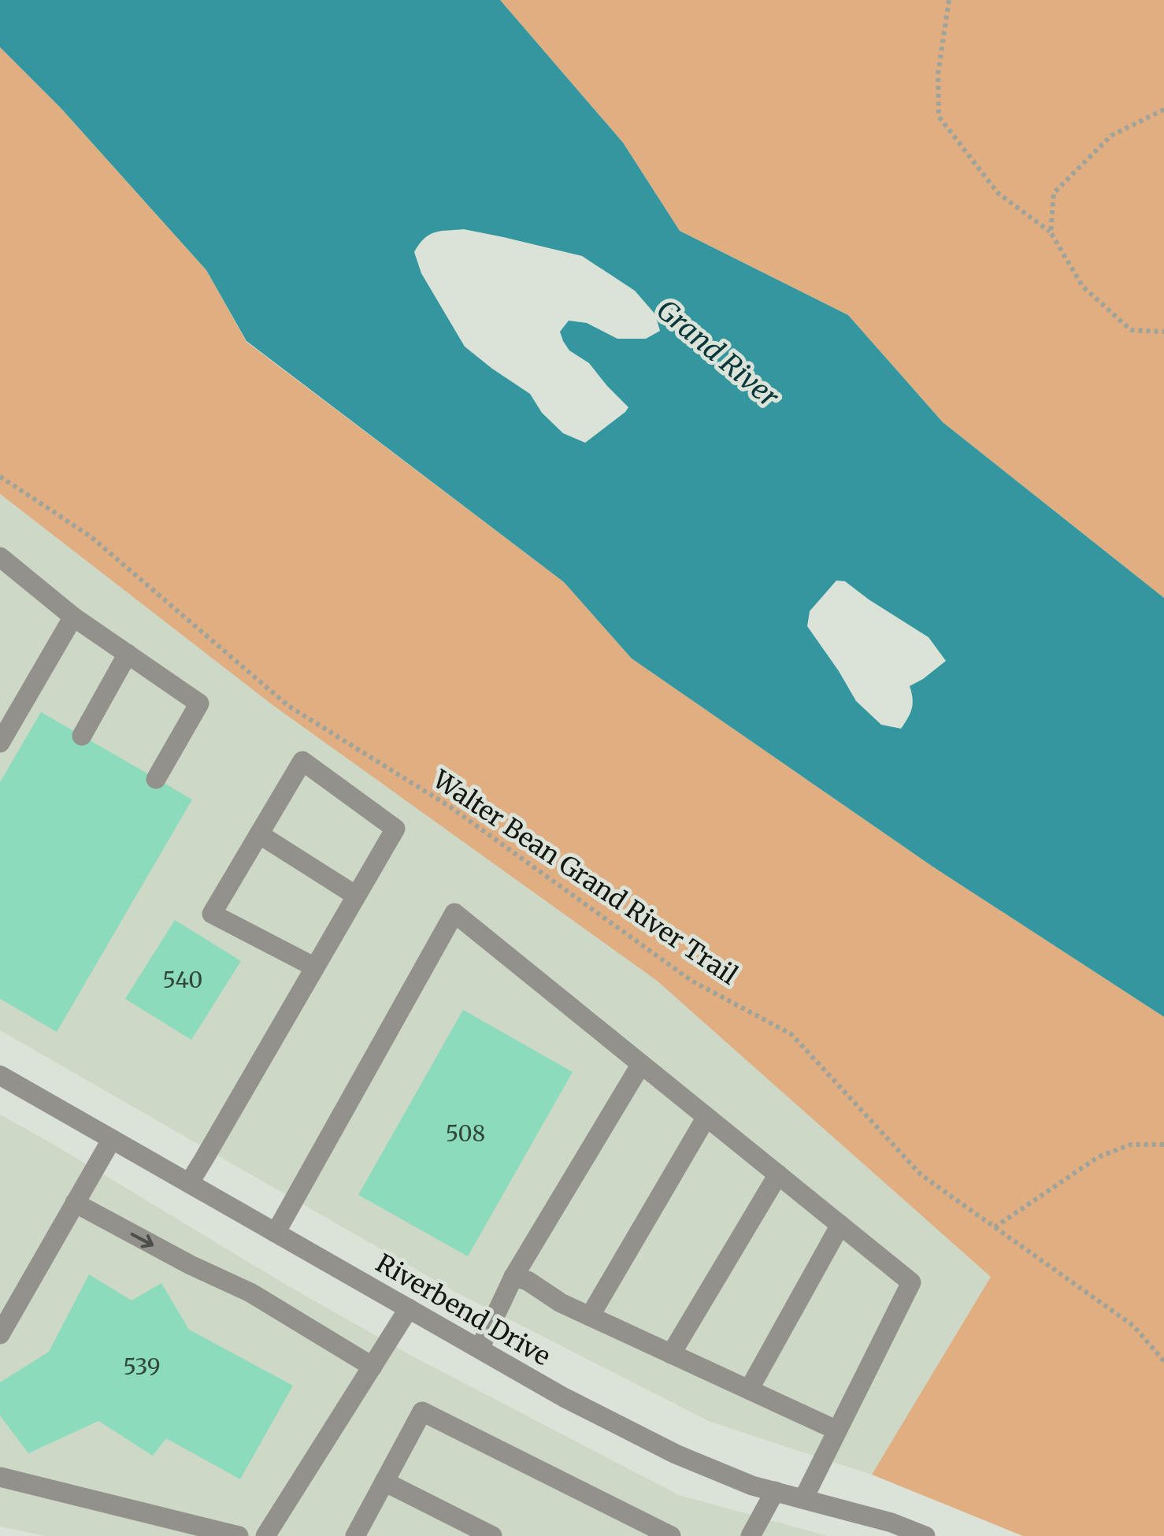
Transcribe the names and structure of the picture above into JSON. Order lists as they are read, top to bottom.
{
  "streets": {
    "street": ["Riverbend Drive"],
    "path": ["Walter Bean Grand River Trail"]
  },
  "water": ["Grand River"],
  "house_numbers": ["540", "508", "539"]
}
